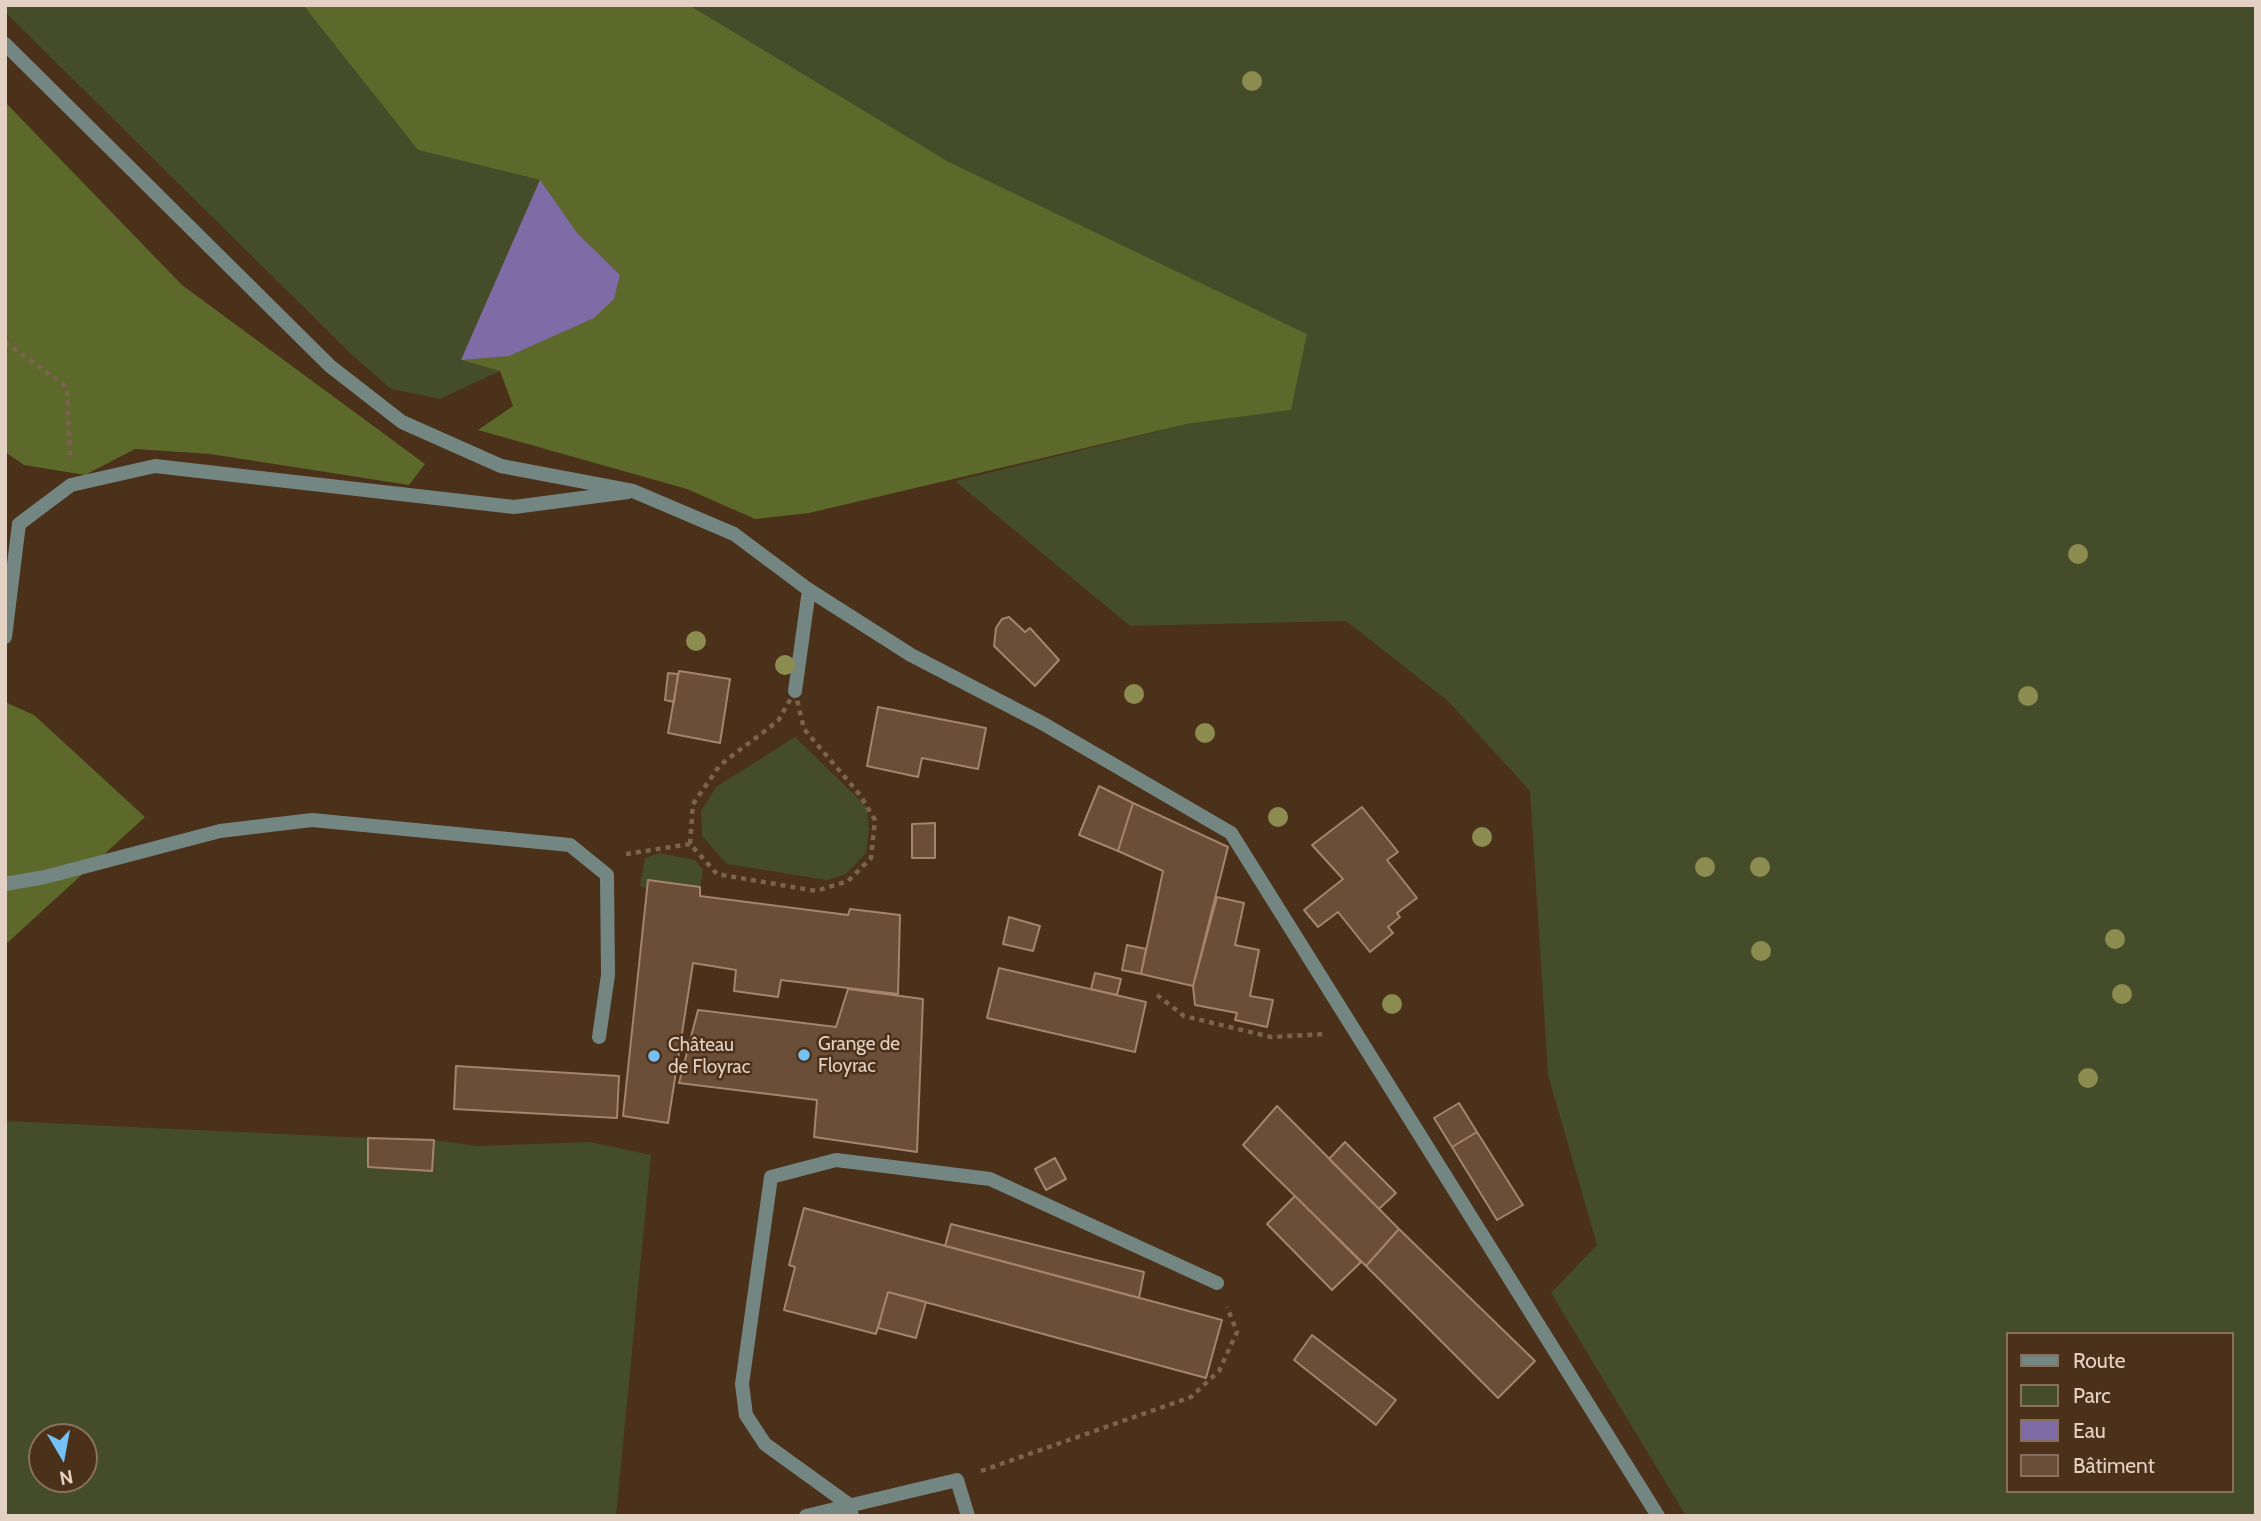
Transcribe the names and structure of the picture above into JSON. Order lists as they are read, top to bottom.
{
  "places": ["Grange de Floyrac", "Château de Floyrac"],
  "legend": [
    "Route",
    "Parc",
    "Eau",
    "Bâtiment"
  ],
  "north": "bottom"
}
